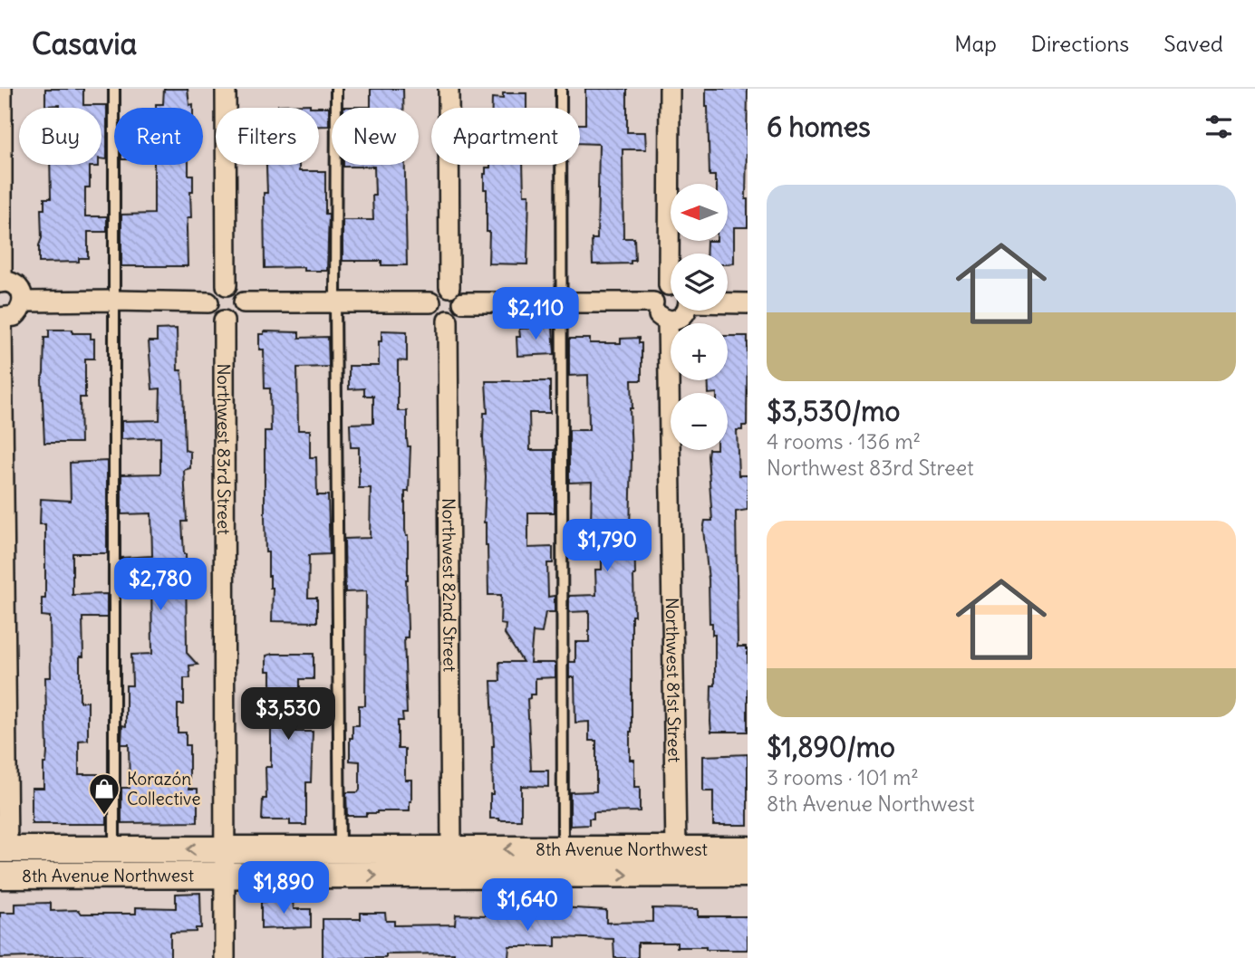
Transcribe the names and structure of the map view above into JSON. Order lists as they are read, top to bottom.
{
  "streets": {
    "main road": ["8th Avenue Northwest"],
    "street": ["Northwest 83rd Street", "Northwest 82nd Street", "Northwest 81st Street"]
  },
  "crossings": [
    ["Northwest 83rd Street", "8th Avenue Northwest"],
    ["Northwest 82nd Street", "8th Avenue Northwest"],
    ["Northwest 81st Street", "8th Avenue Northwest"]
  ],
  "places": {
    "shop": ["Korazón Collective"]
  },
  "north": "left",
  "page": {
    "header": "Casavia",
    "nav": ["Map", "Directions", "Saved"],
    "heading": "6 homes",
    "chip": [
      "Buy",
      "Rent",
      "Filters",
      "New",
      "Apartment"
    ],
    "list": [
      {
        "name": "$3,530/mo",
        "note": "4 rooms · 136 m² · Northwest 83rd Street"
      },
      {
        "name": "$1,890/mo",
        "note": "3 rooms · 101 m² · 8th Avenue Northwest"
      }
    ],
    "map_buttons": ["+", "−"],
    "price": [
      "$2,110",
      "$1,790",
      "$2,780",
      "$3,530",
      "$1,890",
      "$1,640"
    ]
  }
}
